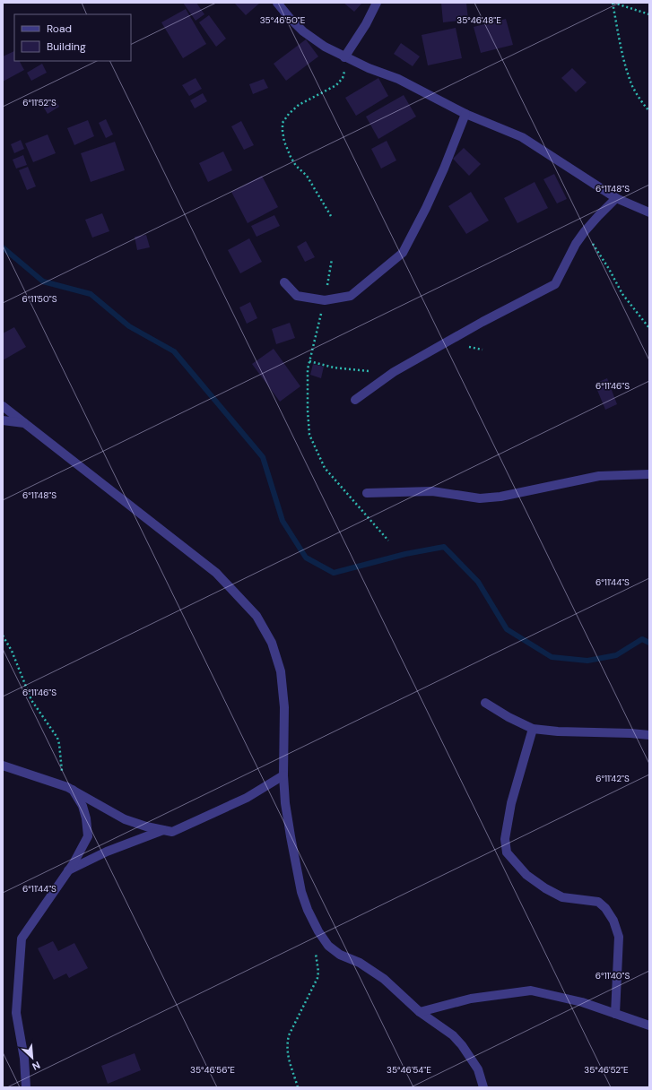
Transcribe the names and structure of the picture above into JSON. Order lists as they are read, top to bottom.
{
  "legend": ["Road", "Building"],
  "north": "bottom right",
  "coordinates": [
    "35°46'50\"E",
    "35°46'48\"E",
    "6°11'52\"S",
    "6°11'48\"S",
    "6°11'50\"S",
    "6°11'46\"S",
    "6°11'44\"S",
    "6°11'42\"S",
    "6°11'40\"S",
    "35°46'56\"E",
    "35°46'54\"E",
    "35°46'52\"E"
  ]
}
